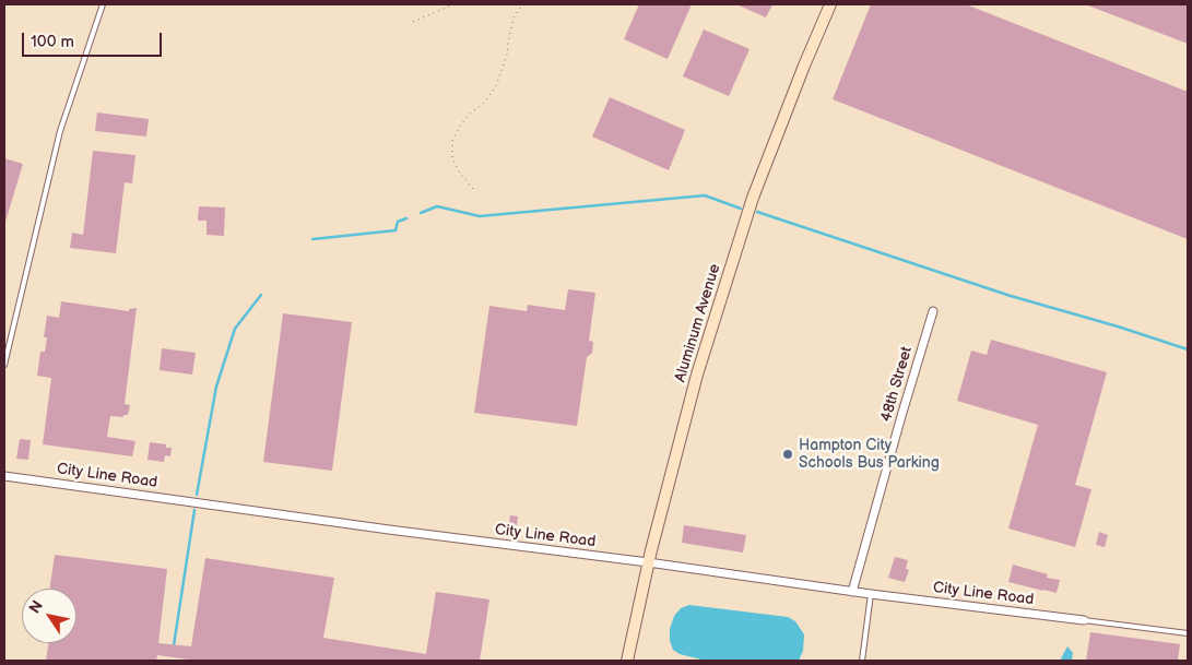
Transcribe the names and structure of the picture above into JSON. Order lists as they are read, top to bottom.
{
  "streets": {
    "street": ["Aluminum Avenue", "48th Street", "City Line Road"]
  },
  "crossings": [
    ["Aluminum Avenue", "City Line Road"],
    ["48th Street", "City Line Road"]
  ],
  "places": ["Hampton City Schools Bus Parking"],
  "scale_bar": "100 m",
  "north": "top left"
}
